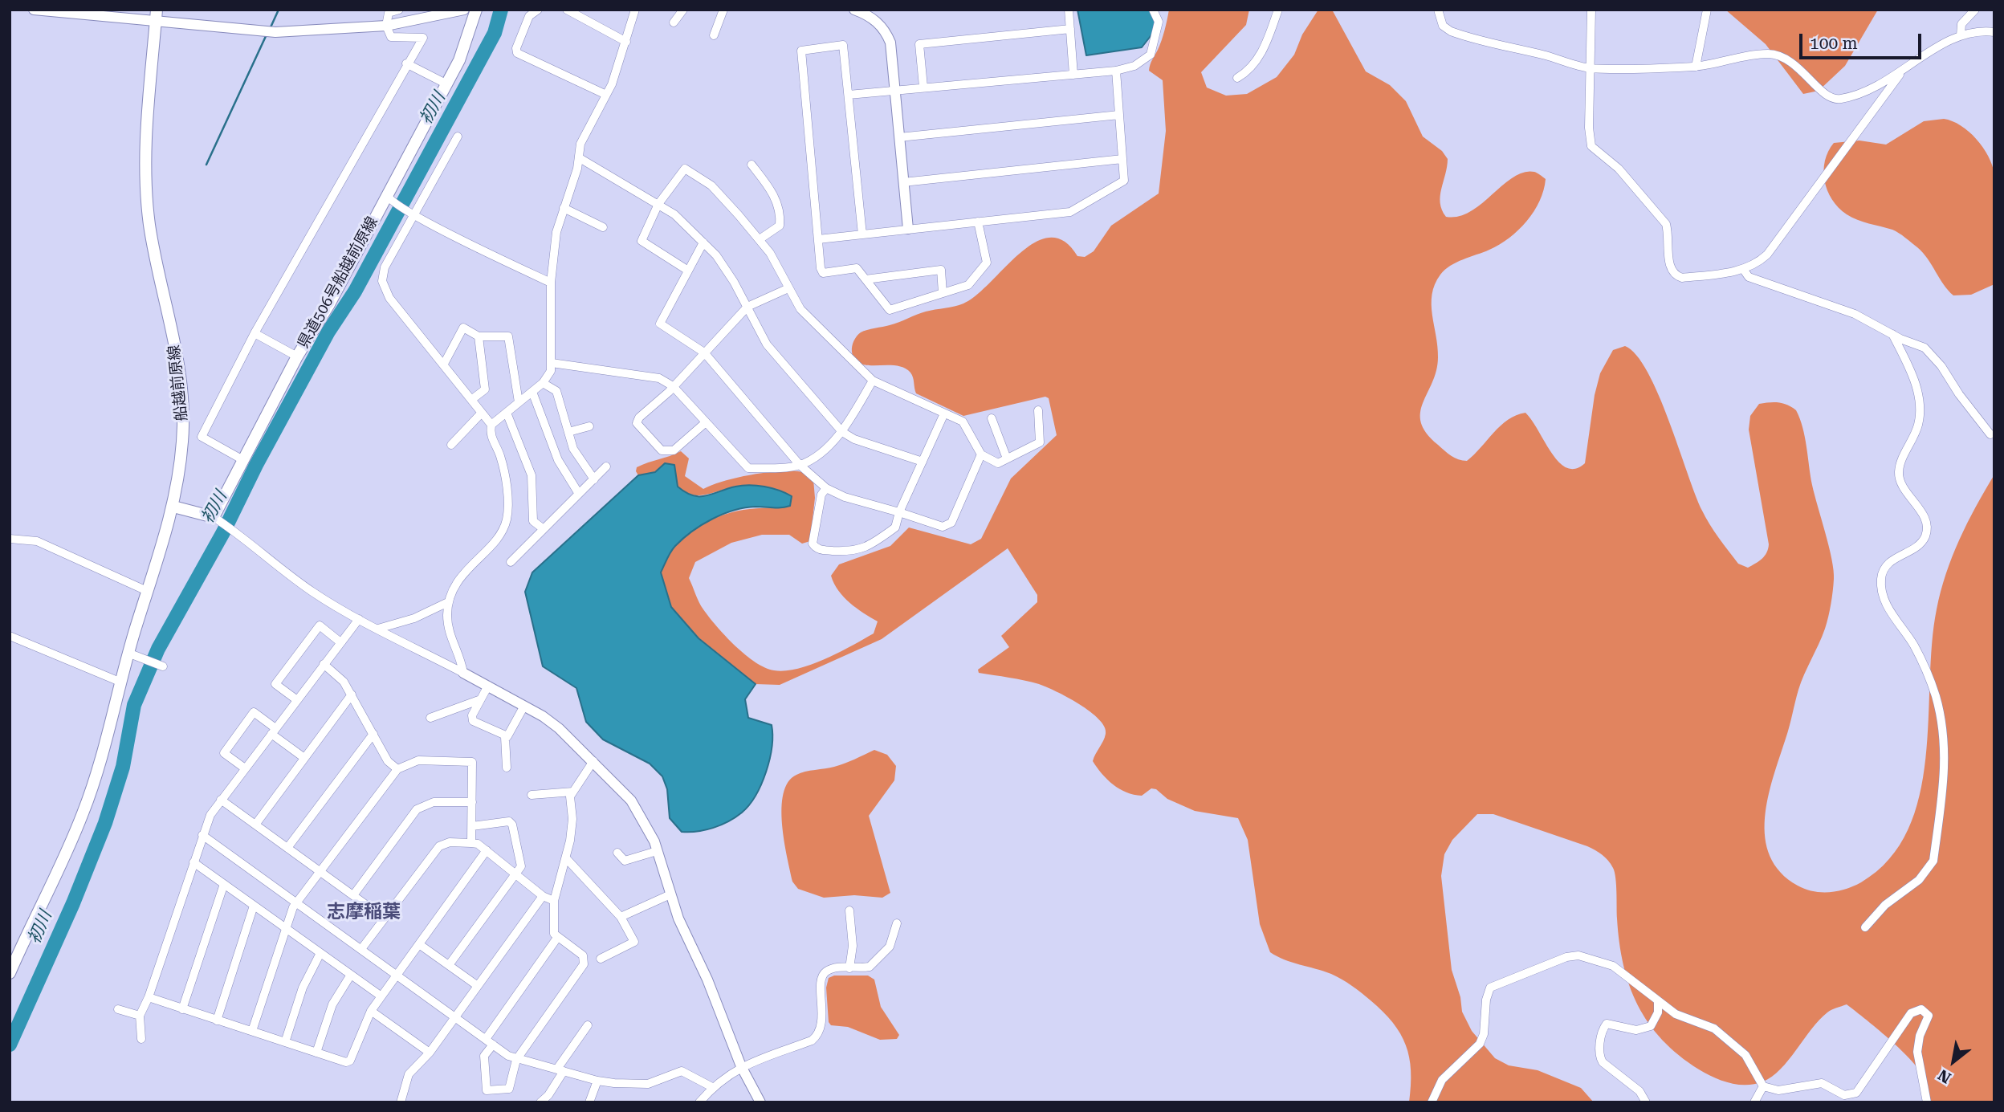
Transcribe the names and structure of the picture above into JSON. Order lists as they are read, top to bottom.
{
  "streets": {
    "main road": ["県道506号船越前原線", "船越前原線"]
  },
  "districts": ["志摩稲葉"],
  "water": ["初川"],
  "scale_bar": "100 m",
  "north": "bottom left"
}
